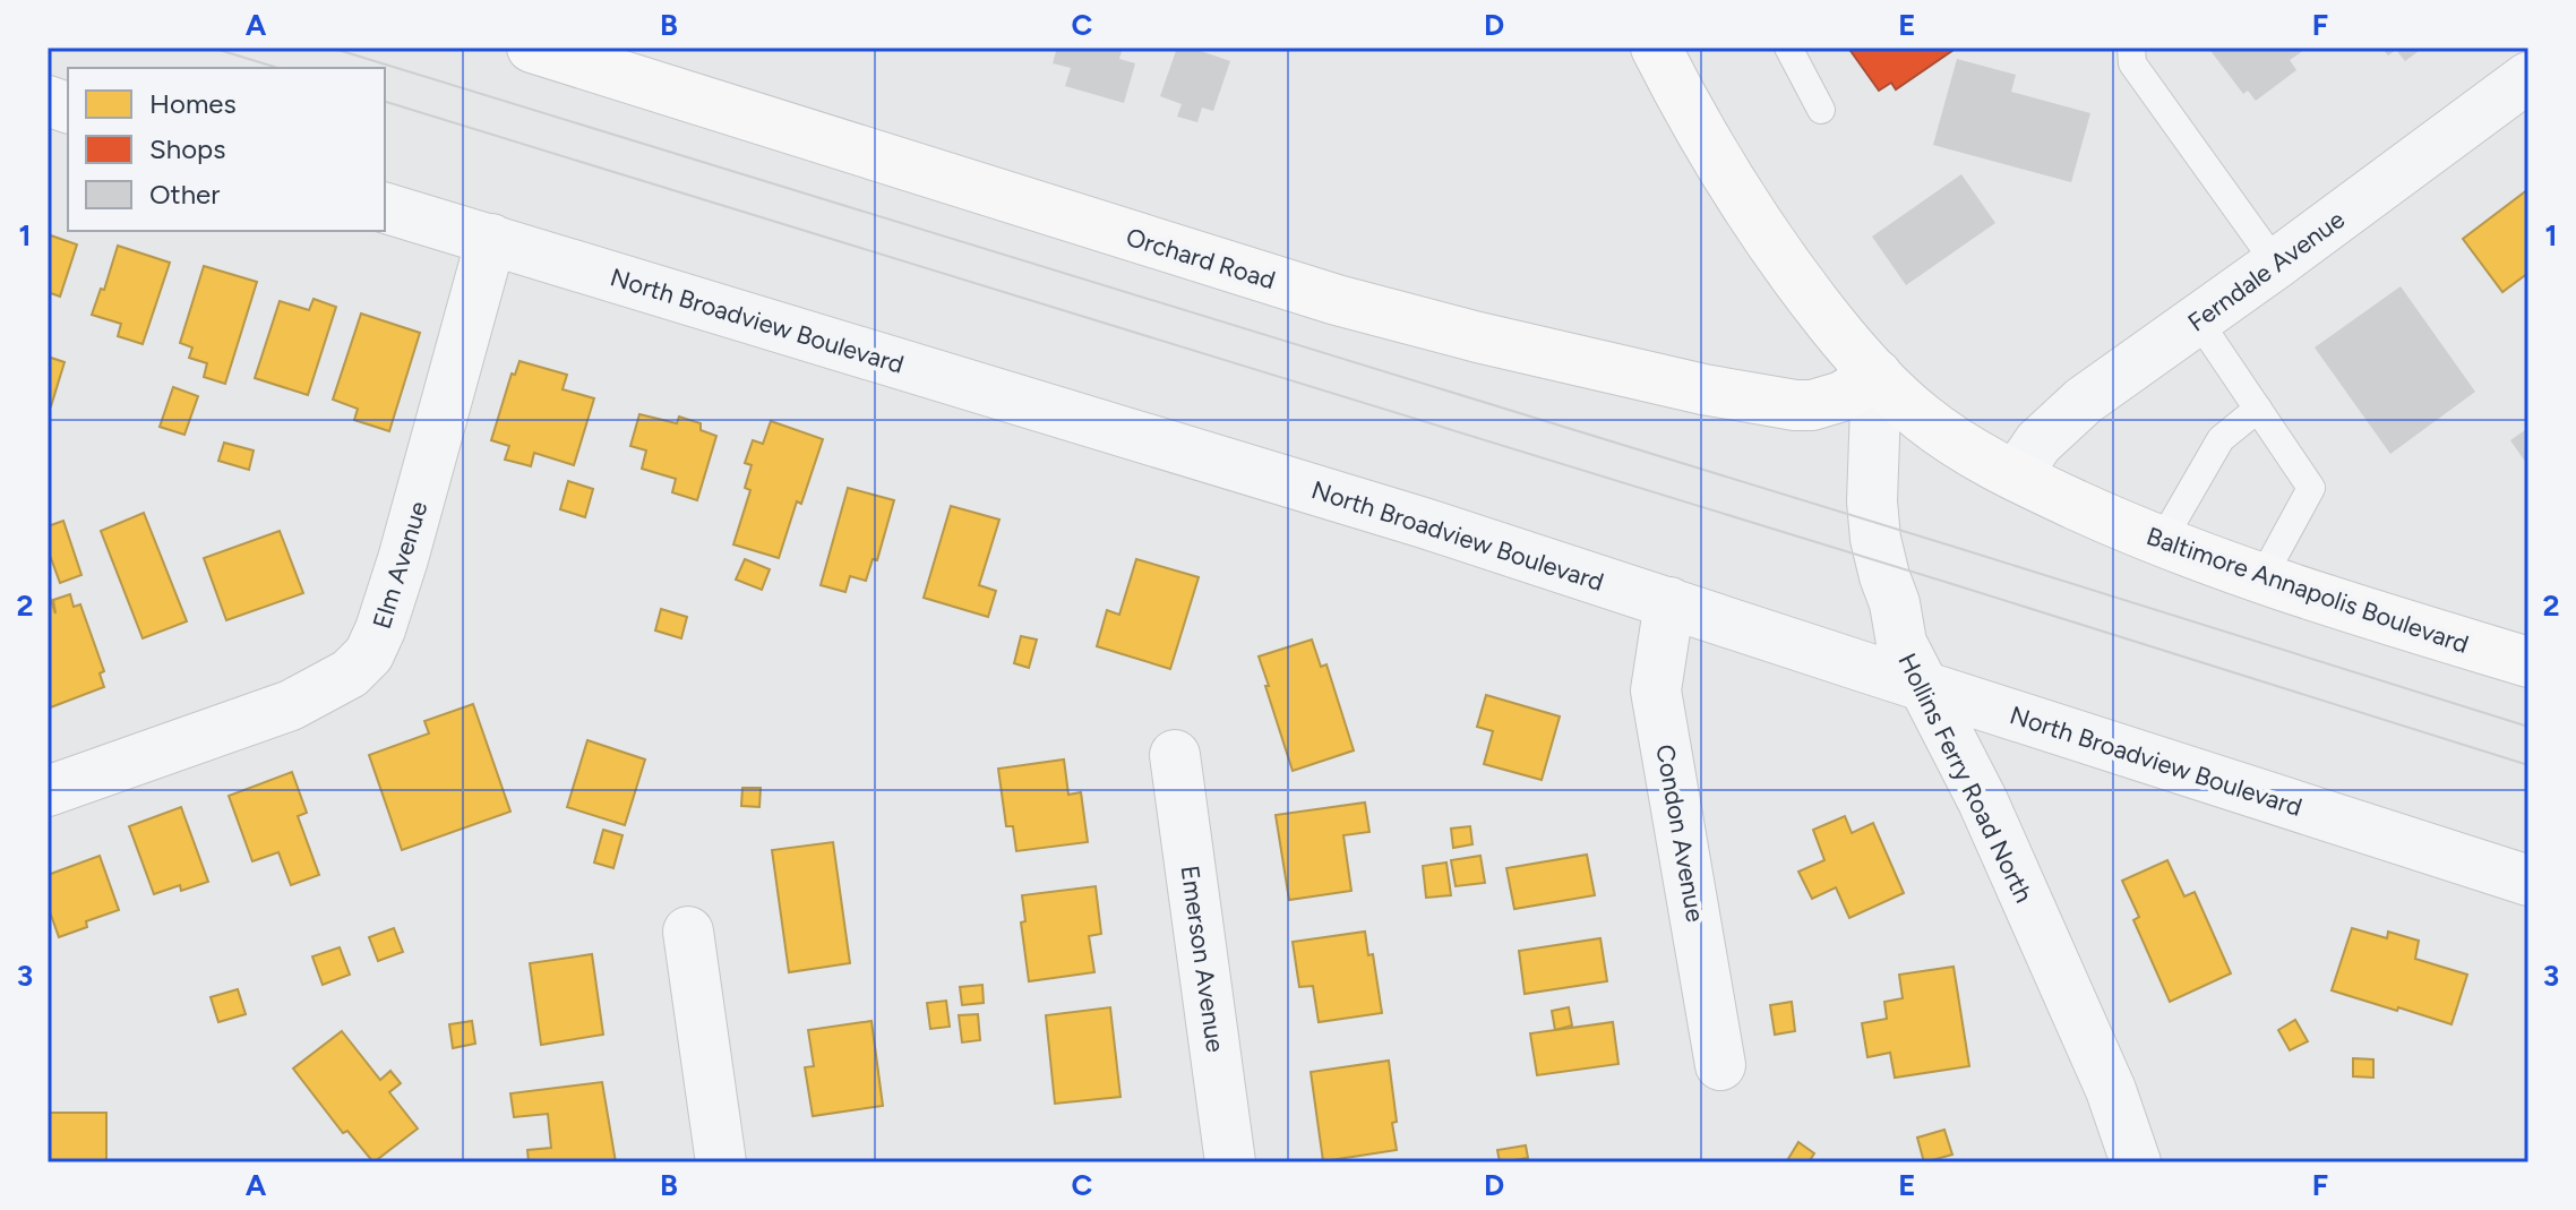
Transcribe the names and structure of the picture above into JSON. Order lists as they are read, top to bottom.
{
  "streets": {
    "street": [
      "Orchard Road",
      "Ferndale Avenue",
      "North Broadview Boulevard",
      "Elm Avenue",
      "Baltimore Annapolis Boulevard",
      "Hollins Ferry Road North",
      "Condon Avenue",
      "Emerson Avenue"
    ]
  },
  "crossings": [
    ["Orchard Road", "Baltimore Annapolis Boulevard"],
    ["Orchard Road", "Hollins Ferry Road North"],
    ["Ferndale Avenue", "Baltimore Annapolis Boulevard"],
    ["North Broadview Boulevard", "Elm Avenue"],
    ["North Broadview Boulevard", "Hollins Ferry Road North"],
    ["North Broadview Boulevard", "Condon Avenue"],
    ["Baltimore Annapolis Boulevard", "Hollins Ferry Road North"]
  ],
  "legend": ["Homes", "Shops", "Other"],
  "grid": {
    "columns": [
      "A",
      "B",
      "C",
      "D",
      "E",
      "F"
    ],
    "rows": ["1", "2", "3"]
  }
}
